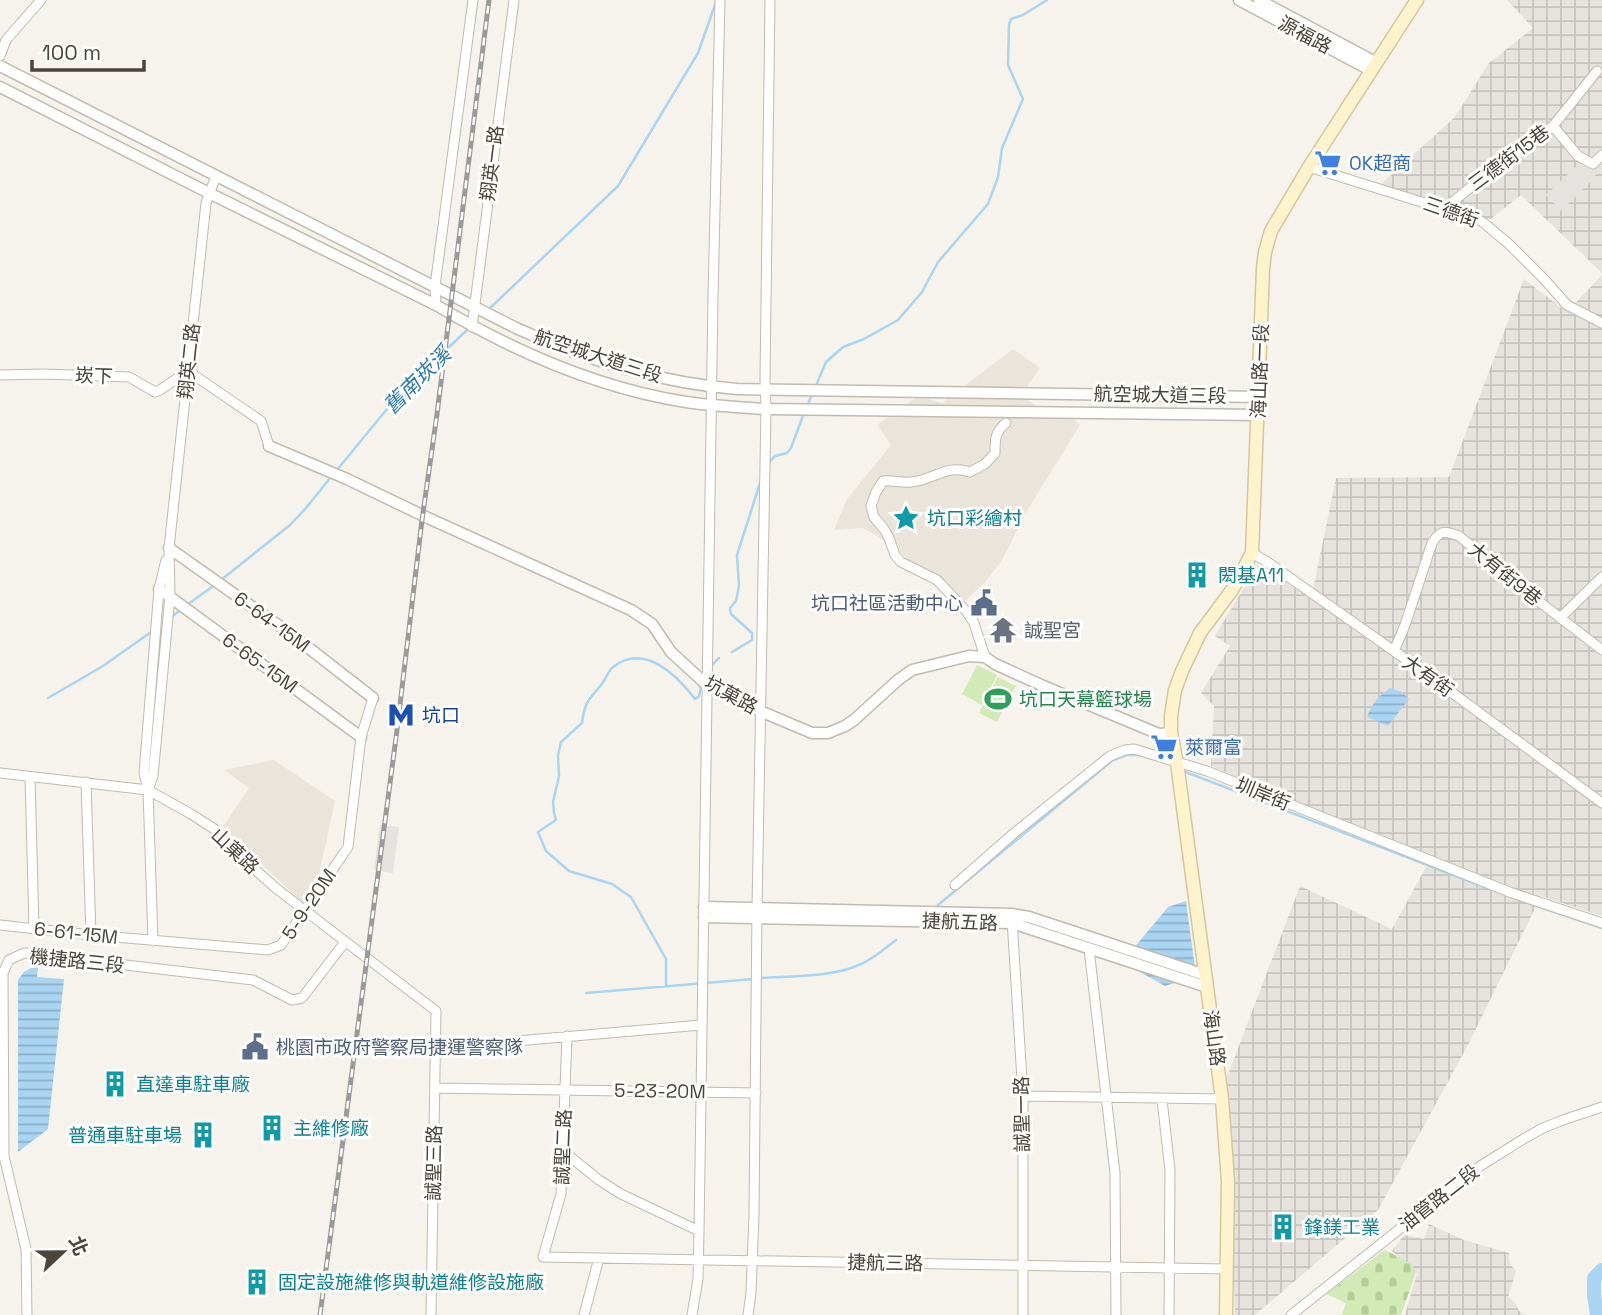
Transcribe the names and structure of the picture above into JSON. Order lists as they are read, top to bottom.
{
  "streets": {
    "main road": ["海山路一段", "海山路"],
    "street": [
      "源福路",
      "三德街15巷",
      "翔英一路",
      "三德街",
      "航空城大道三段",
      "翔英二路",
      "崁下",
      "大有街9巷",
      "6-64-15M",
      "6-65-15M",
      "大有街",
      "坑菓路",
      "圳岸街",
      "山菓路",
      "5-9-20M",
      "捷航五路",
      "6-61-15M",
      "機捷路三段",
      "5-23-20M",
      "誠聖一路",
      "誠聖二路",
      "誠聖三路",
      "油管路二段",
      "捷航三路"
    ]
  },
  "crossings": [
    ["源福路", "海山路一段"],
    ["三德街15巷", "三德街"],
    ["翔英一路", "航空城大道三段"],
    ["三德街", "海山路一段"],
    ["航空城大道三段", "翔英二路"],
    ["航空城大道三段", "海山路一段"],
    ["翔英二路", "崁下"],
    ["翔英二路", "6-64-15M"],
    ["翔英二路", "6-65-15M"],
    ["翔英二路", "山菓路"],
    ["翔英二路", "5-9-20M"],
    ["翔英二路", "6-61-15M"],
    ["海山路一段", "大有街"],
    ["海山路一段", "圳岸街"],
    ["海山路一段", "海山路"],
    ["大有街9巷", "大有街"],
    ["6-64-15M", "5-9-20M"],
    ["6-65-15M", "5-9-20M"],
    ["圳岸街", "海山路"],
    ["山菓路", "5-9-20M"],
    ["山菓路", "機捷路三段"],
    ["山菓路", "誠聖三路"],
    ["5-9-20M", "6-61-15M"],
    ["捷航五路", "海山路"],
    ["捷航五路", "誠聖一路"],
    ["海山路", "捷航三路"],
    ["5-23-20M", "誠聖二路"],
    ["5-23-20M", "誠聖三路"],
    ["誠聖一路", "捷航三路"],
    ["誠聖二路", "捷航三路"]
  ],
  "water": ["舊南崁溪"],
  "places": {
    "supermarket": ["OK超商", "萊爾富"],
    "place": ["坑口彩繪村"],
    "building": [
      "閎基A11",
      "直達車駐車廠",
      "主維修廠",
      "普通車駐車場",
      "鋒鎂工業",
      "固定設施維修與軌道維修設施廠"
    ],
    "public building": ["坑口社區活動中心", "桃園市政府警察局捷運警察隊"],
    "temple": ["誠聖宮"],
    "sports": ["坑口天幕籃球場"],
    "metro station": ["坑口"]
  },
  "scale_bar": "100 m",
  "north": "right"
}
